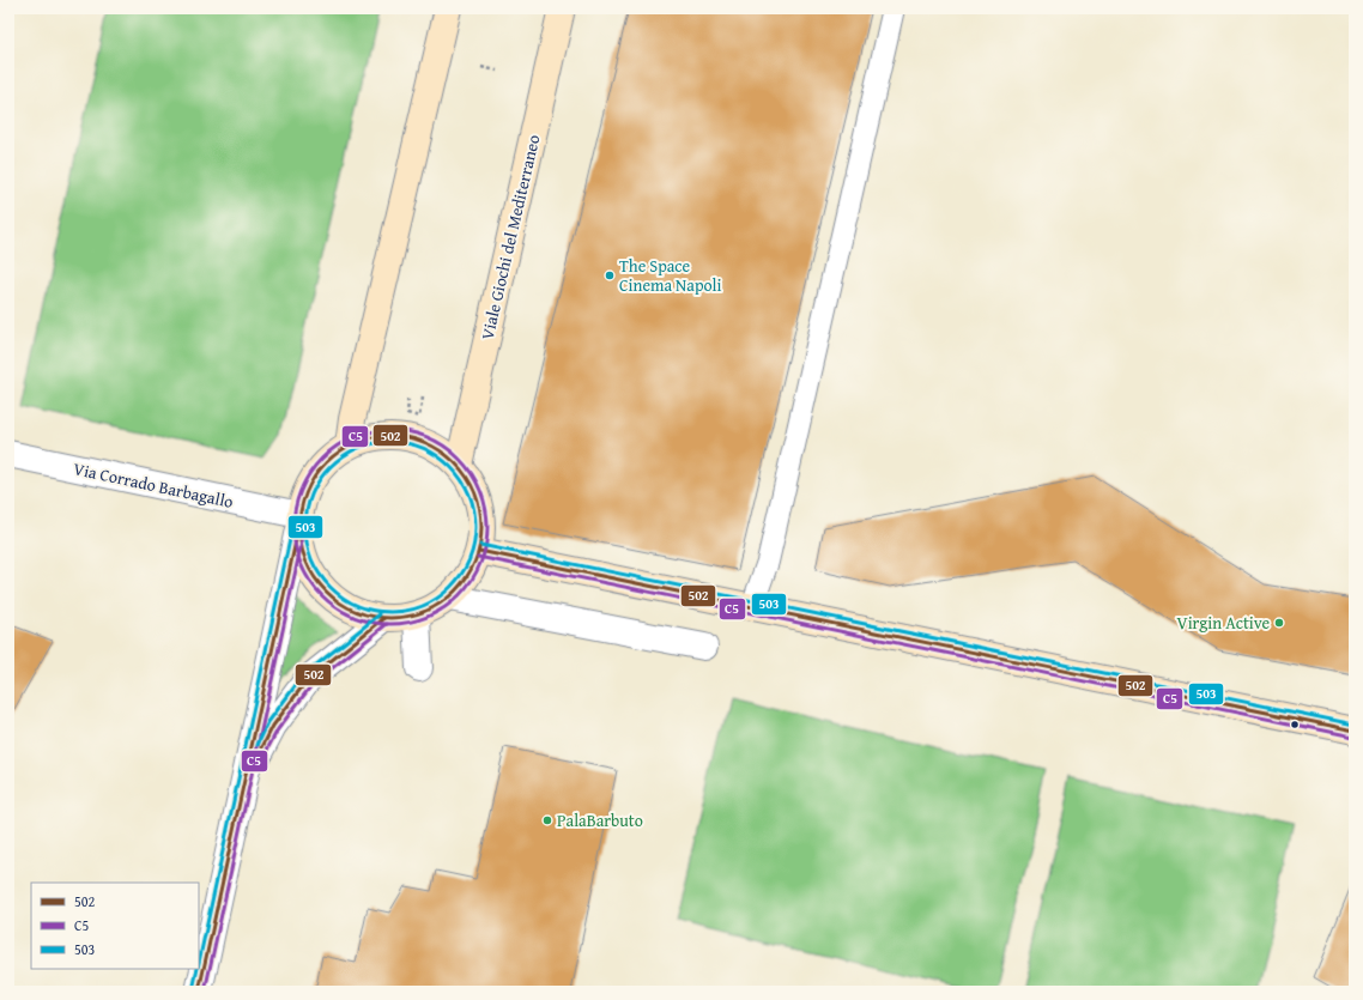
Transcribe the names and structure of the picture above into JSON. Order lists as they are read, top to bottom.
{
  "streets": {
    "main road": ["Viale Giochi del Mediterraneo"],
    "street": ["Via Corrado Barbagallo"]
  },
  "places": ["The Space Cinema Napoli", "Virgin Active", "PalaBarbuto"],
  "lines": ["transit line C5", "transit line 502", "transit line 503"],
  "legend": ["502", "C5", "503"]
}
